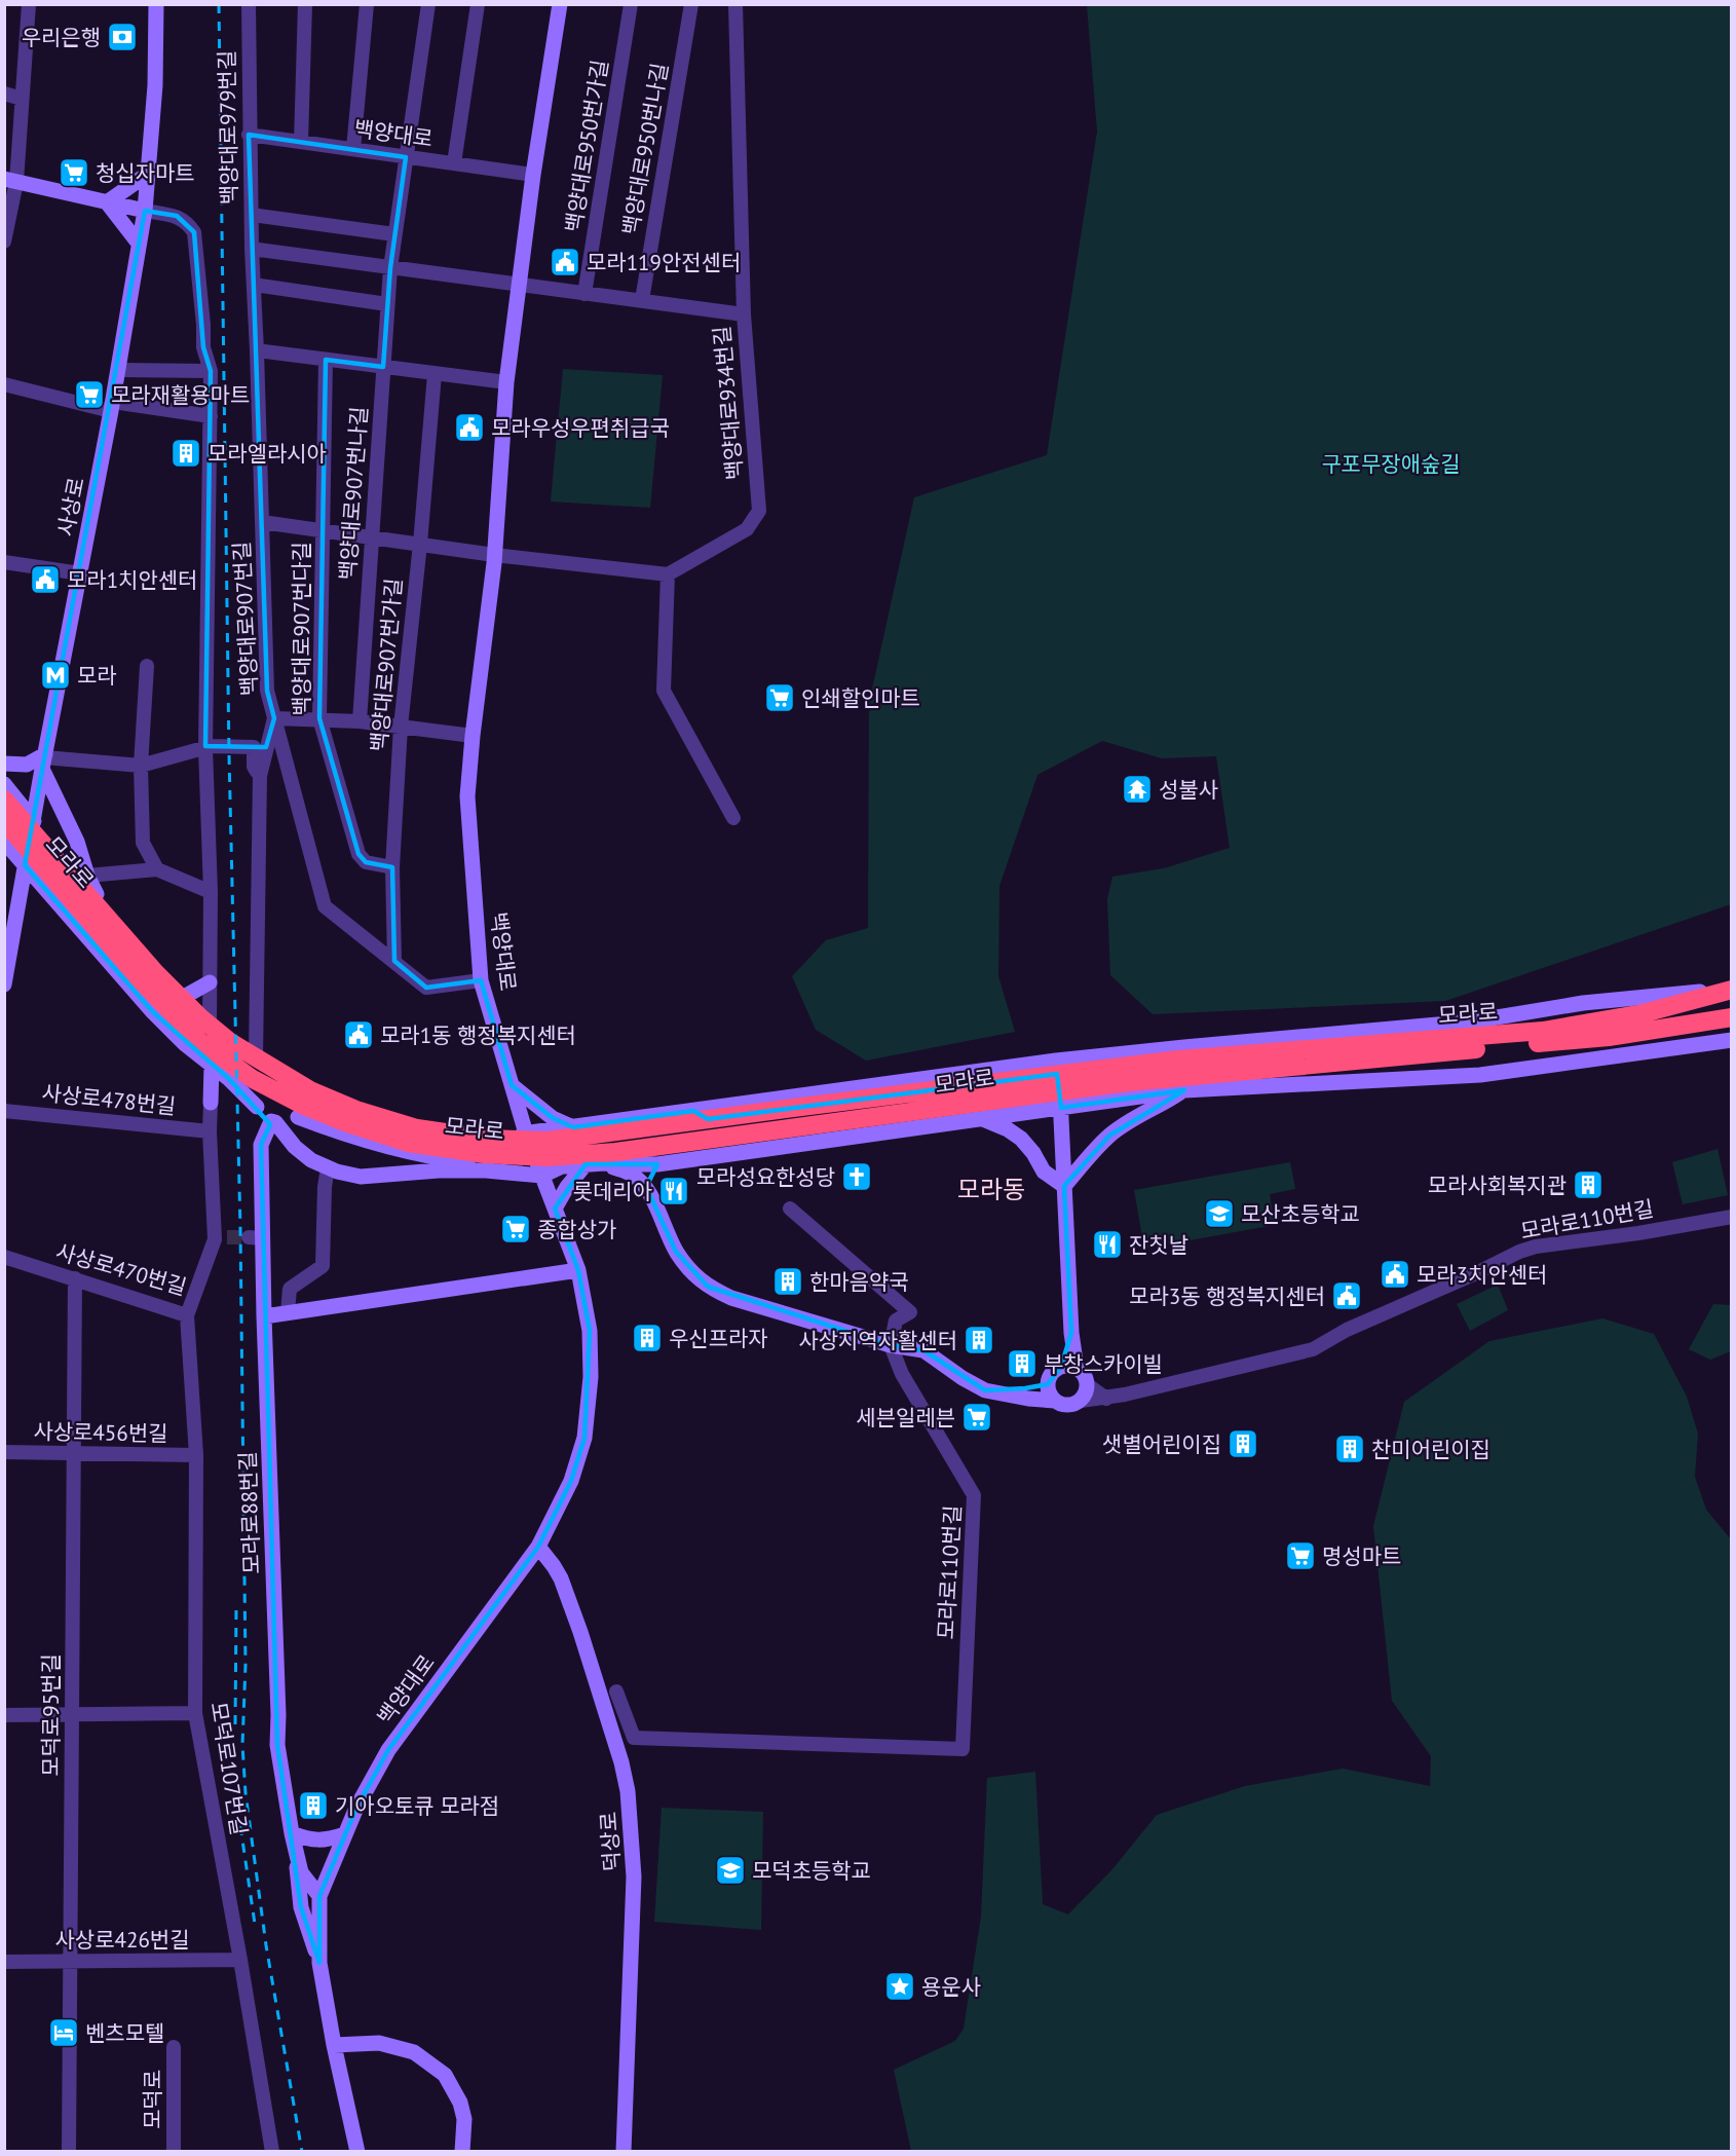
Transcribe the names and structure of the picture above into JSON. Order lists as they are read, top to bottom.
{
  "streets": {
    "highway": ["모라로"],
    "main road": [
      "백양대로",
      "사상로",
      "모라로110번길",
      "모라로88번길",
      "덕상로"
    ],
    "street": [
      "백양대로979번길",
      "백양대로950번가길",
      "백양대로950번나길",
      "백양대로934번길",
      "백양대로907번나길",
      "백양대로907번길",
      "백양대로907번다길",
      "백양대로907번가길",
      "사상로478번길",
      "사상로470번길",
      "사상로456번길",
      "모덕로95번길",
      "모덕로107번길",
      "사상로426번길",
      "모덕로"
    ]
  },
  "crossings": [
    ["백양대로979번길", "백양대로"],
    ["백양대로979번길", "백양대로907번길"],
    ["백양대로", "백양대로907번나길"],
    ["백양대로", "백양대로907번길"],
    ["백양대로", "모라로"],
    ["백양대로", "모라로88번길"],
    ["백양대로", "덕상로"],
    ["사상로", "모라로"],
    ["백양대로907번길", "백양대로907번가길"],
    ["백양대로907번다길", "백양대로907번가길"],
    ["모라로", "모라로88번길"],
    ["사상로478번길", "사상로470번길"],
    ["사상로470번길", "모덕로95번길"],
    ["사상로470번길", "모덕로107번길"],
    ["사상로456번길", "모덕로95번길"],
    ["사상로456번길", "모덕로107번길"],
    ["모덕로95번길", "사상로426번길"],
    ["모덕로107번길", "사상로426번길"]
  ],
  "districts": ["모라동"],
  "parks": ["구포무장애숲길"],
  "places": {
    "bank": ["우리은행"],
    "supermarket": [
      "청십자마트",
      "모라재활용마트",
      "인쇄할인마트",
      "종합상가",
      "세븐일레븐",
      "명성마트"
    ],
    "public building": [
      "모라119안전센터",
      "모라우성우편취급국",
      "모라1치안센터",
      "모라1동 행정복지센터",
      "모라3치안센터",
      "모라3동 행정복지센터"
    ],
    "building": [
      "모라엘라시아",
      "모라사회복지관",
      "한마음약국",
      "우신프라자",
      "사상지역자활센터",
      "부창스카이빌",
      "샛별어린이집",
      "찬미어린이집",
      "기아오토큐 모라점"
    ],
    "metro station": ["모라"],
    "temple": ["성불사"],
    "church": ["모라성요한성당"],
    "restaurant": ["롯데리아", "잔칫날"],
    "school or university": ["모산초등학교", "모덕초등학교"],
    "place": ["용운사"],
    "hotel": ["벤츠모텔"]
  }
}
